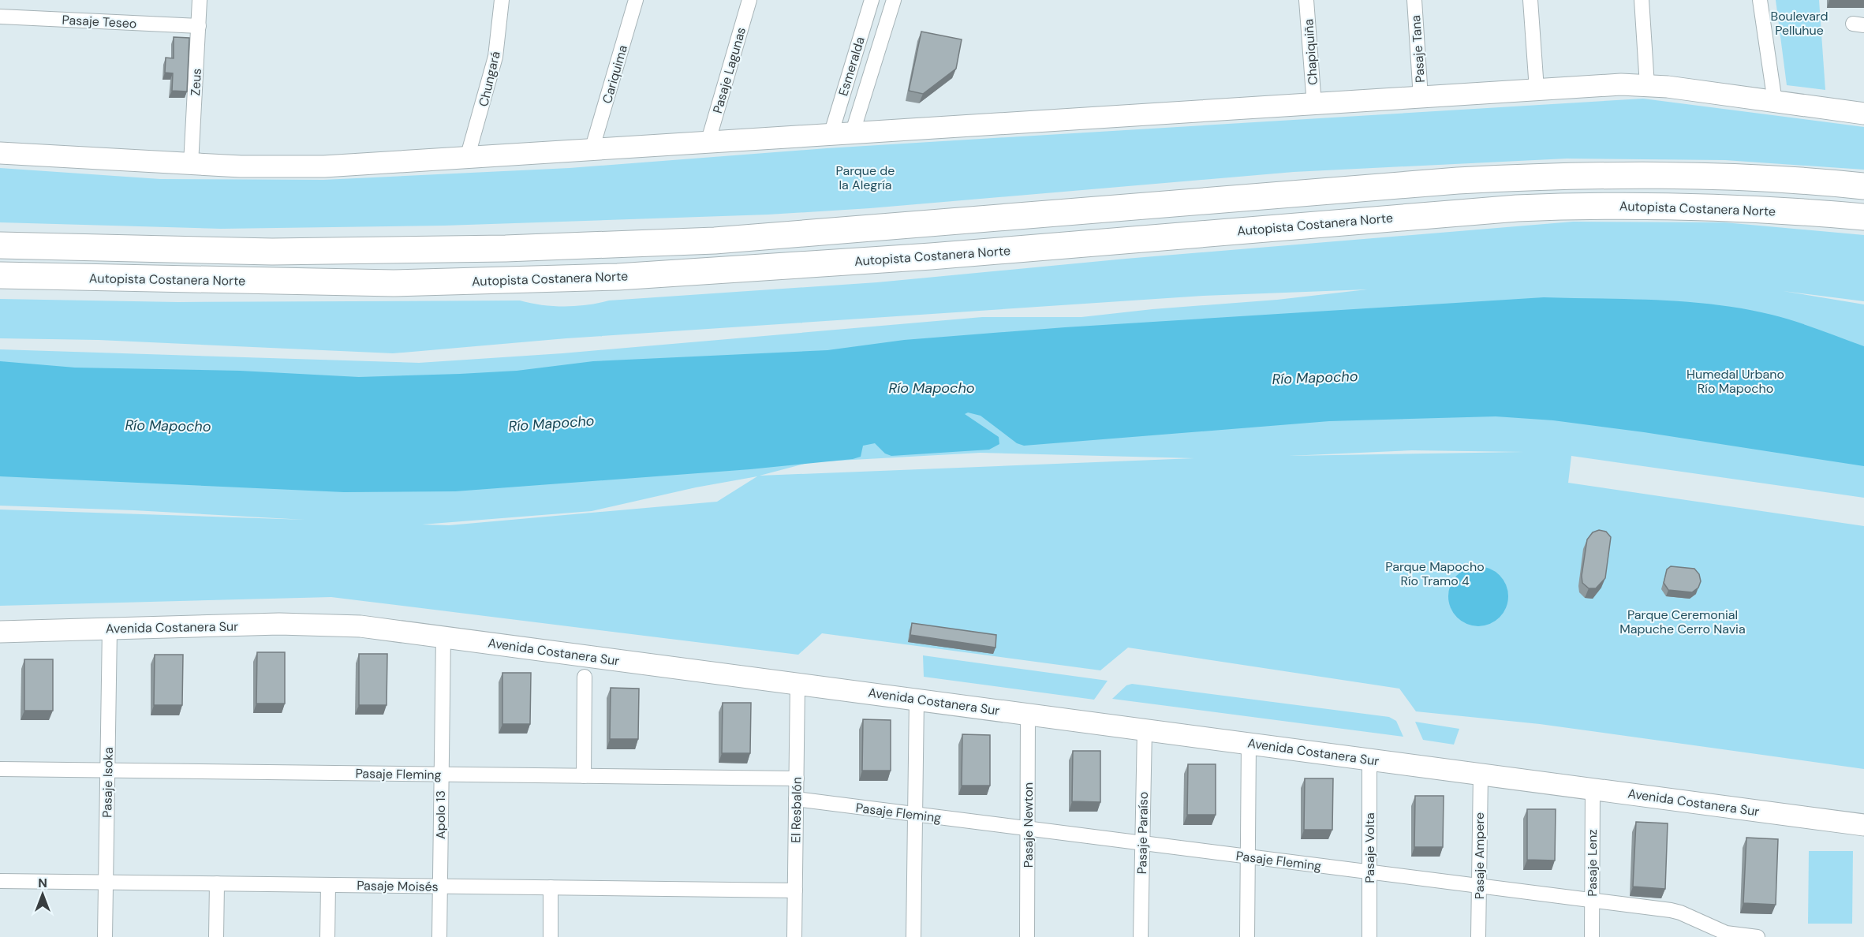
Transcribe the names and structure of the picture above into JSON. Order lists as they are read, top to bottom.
{
  "streets": {
    "highway": ["Autopista Costanera Norte"],
    "main road": ["Avenida Costanera Sur"],
    "street": [
      "Pasaje Teseo",
      "Pasaje Tana",
      "Chapiquiña",
      "Esmeralda",
      "Pasaje Lagunas",
      "Cariquima",
      "Chungará",
      "Zeus",
      "Pasaje Fleming",
      "Pasaje Isoka",
      "El Resbalón",
      "Apolo 13",
      "Pasaje Newton",
      "Pasaje Paraíso",
      "Pasaje Volta",
      "Pasaje Ampere",
      "Pasaje Lenz",
      "Pasaje Moisés"
    ]
  },
  "crossings": [
    ["Pasaje Teseo", "Zeus"],
    ["Avenida Costanera Sur", "Pasaje Isoka"],
    ["Avenida Costanera Sur", "El Resbalón"],
    ["Avenida Costanera Sur", "Apolo 13"],
    ["Avenida Costanera Sur", "Pasaje Newton"],
    ["Avenida Costanera Sur", "Pasaje Paraíso"],
    ["Avenida Costanera Sur", "Pasaje Volta"],
    ["Avenida Costanera Sur", "Pasaje Ampere"],
    ["Avenida Costanera Sur", "Pasaje Lenz"],
    ["Pasaje Fleming", "Pasaje Isoka"],
    ["Pasaje Fleming", "El Resbalón"],
    ["Pasaje Fleming", "Apolo 13"],
    ["Pasaje Fleming", "Pasaje Newton"],
    ["Pasaje Fleming", "Pasaje Paraíso"],
    ["Pasaje Fleming", "Pasaje Volta"],
    ["Pasaje Fleming", "Pasaje Ampere"],
    ["Pasaje Fleming", "Pasaje Lenz"],
    ["Pasaje Isoka", "Pasaje Moisés"],
    ["El Resbalón", "Pasaje Moisés"],
    ["Apolo 13", "Pasaje Moisés"]
  ],
  "water": ["Río Mapocho"],
  "parks": [
    "Boulevard Pelluhue",
    "Parque de la Alegría",
    "Humedal Urbano Río Mapocho",
    "Parque Mapocho Río Tramo 4",
    "Parque Ceremonial Mapuche Cerro Navia"
  ],
  "north": "top"
}
